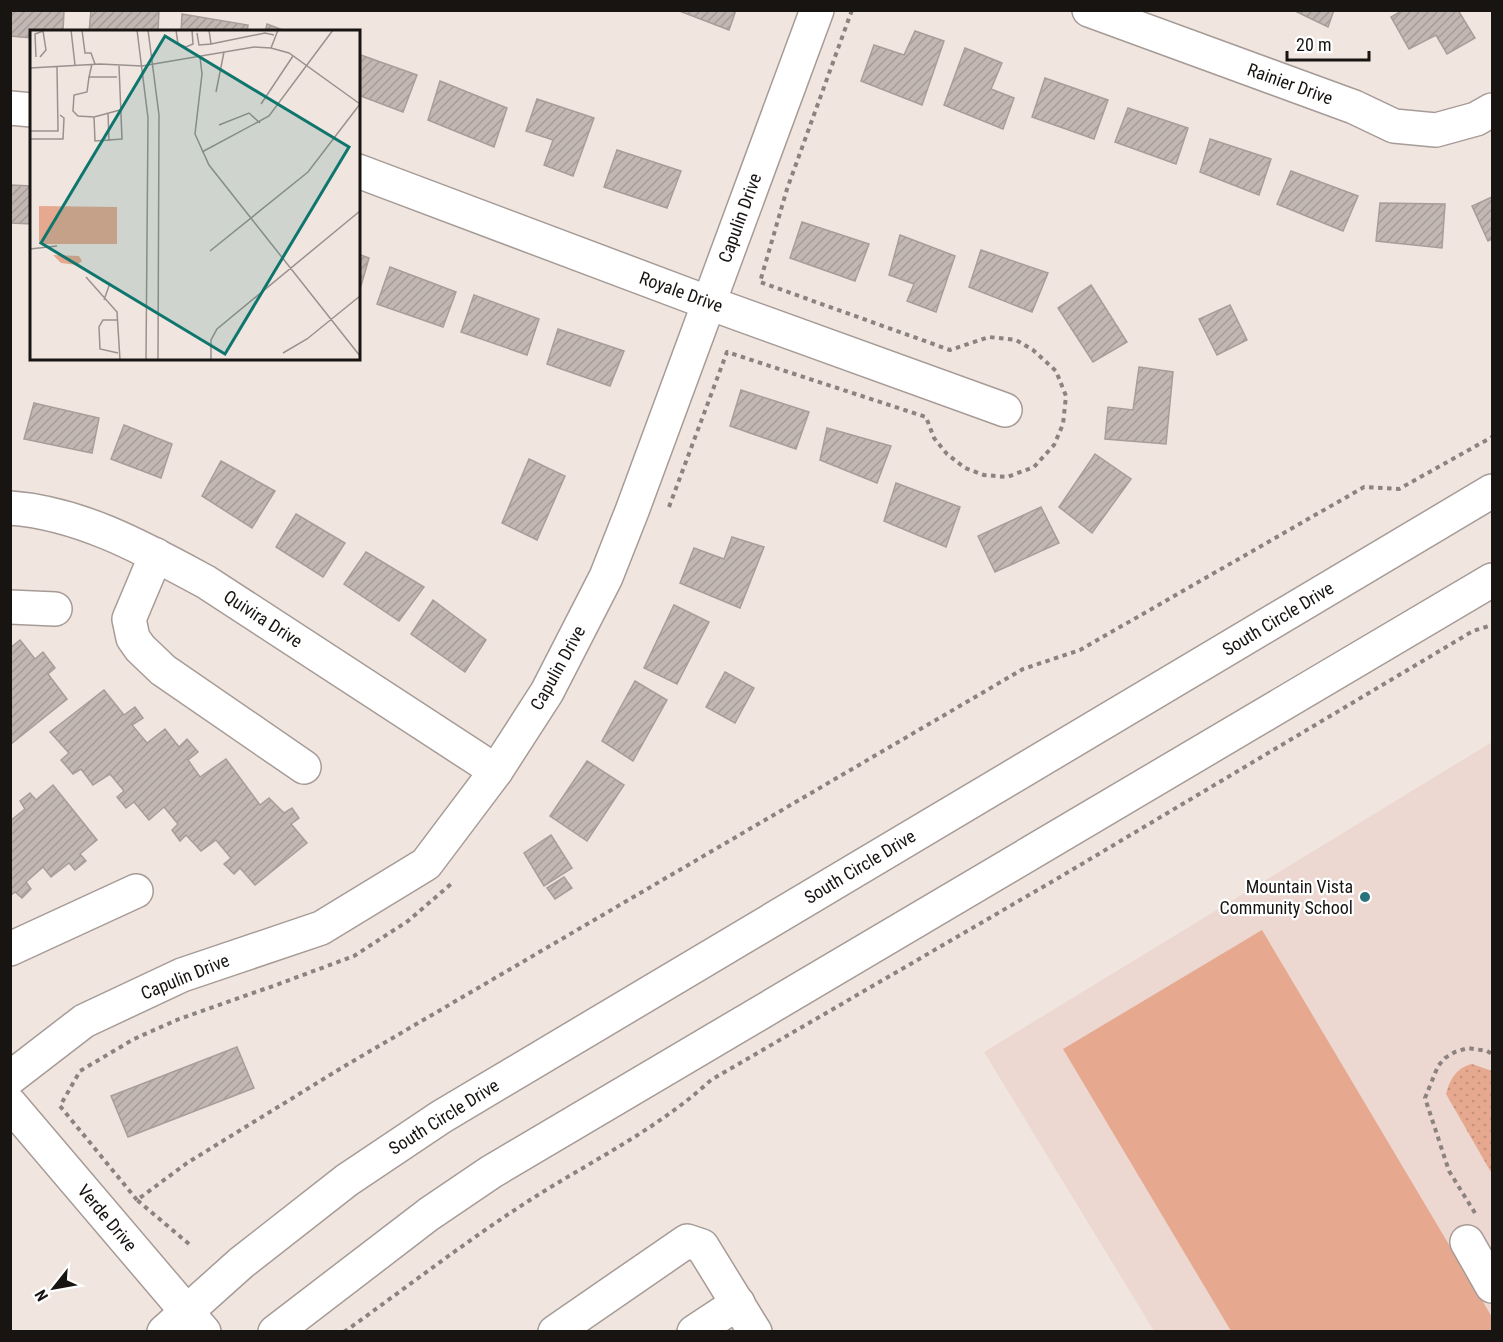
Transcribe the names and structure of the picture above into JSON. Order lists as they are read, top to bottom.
{
  "streets": {
    "street": [
      "Rainier Drive",
      "Capulin Drive",
      "Royale Drive",
      "Quivira Drive",
      "South Circle Drive",
      "Verde Drive"
    ]
  },
  "crossings": [
    ["Capulin Drive", "Royale Drive"],
    ["Capulin Drive", "Quivira Drive"],
    ["South Circle Drive", "Verde Drive"]
  ],
  "places": ["Mountain Vista Community School"],
  "scale_bar": "20 m",
  "north": "bottom left"
}
